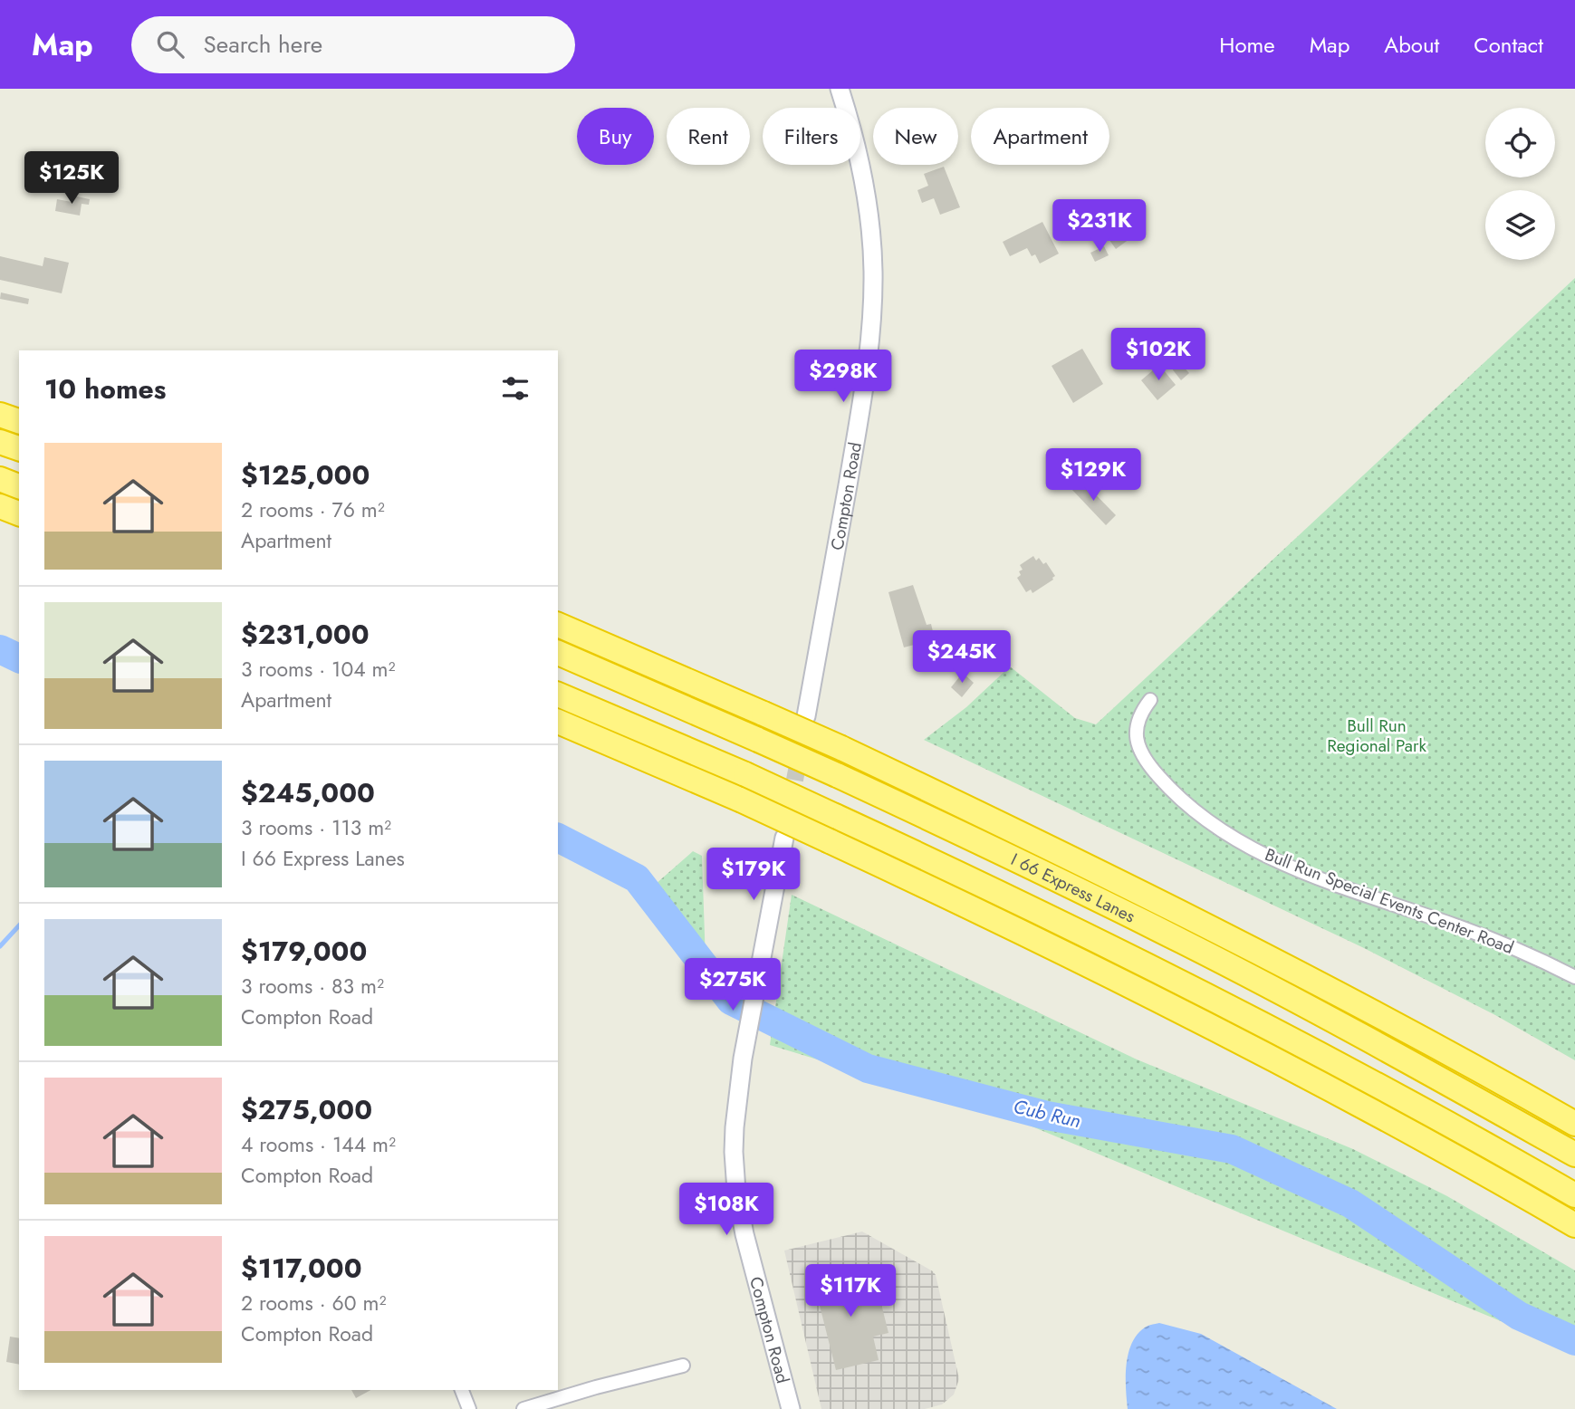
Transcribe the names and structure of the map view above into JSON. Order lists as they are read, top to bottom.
{
  "streets": {
    "highway": ["I 66 Express Lanes"],
    "street": ["Compton Road", "Bull Run Special Events Center Road"]
  },
  "water": ["Cub Run"],
  "parks": ["Bull Run Regional Park"],
  "page": {
    "header": "Map",
    "search": "Search here",
    "nav": [
      "Home",
      "Map",
      "About",
      "Contact"
    ],
    "chip": [
      "Buy",
      "Rent",
      "Filters",
      "New",
      "Apartment"
    ],
    "price": [
      "$125K",
      "$231K",
      "$102K",
      "$298K",
      "$129K",
      "$245K",
      "$179K",
      "$275K",
      "$108K",
      "$117K"
    ],
    "heading": "10 homes",
    "list": [
      {
        "name": "$125,000",
        "note": "2 rooms · 76 m² · Apartment"
      },
      {
        "name": "$231,000",
        "note": "3 rooms · 104 m² · Apartment"
      },
      {
        "name": "$245,000",
        "note": "3 rooms · 113 m² · I 66 Express Lanes"
      },
      {
        "name": "$179,000",
        "note": "3 rooms · 83 m² · Compton Road"
      },
      {
        "name": "$275,000",
        "note": "4 rooms · 144 m² · Compton Road"
      },
      {
        "name": "$117,000",
        "note": "2 rooms · 60 m² · Compton Road"
      }
    ]
  }
}
